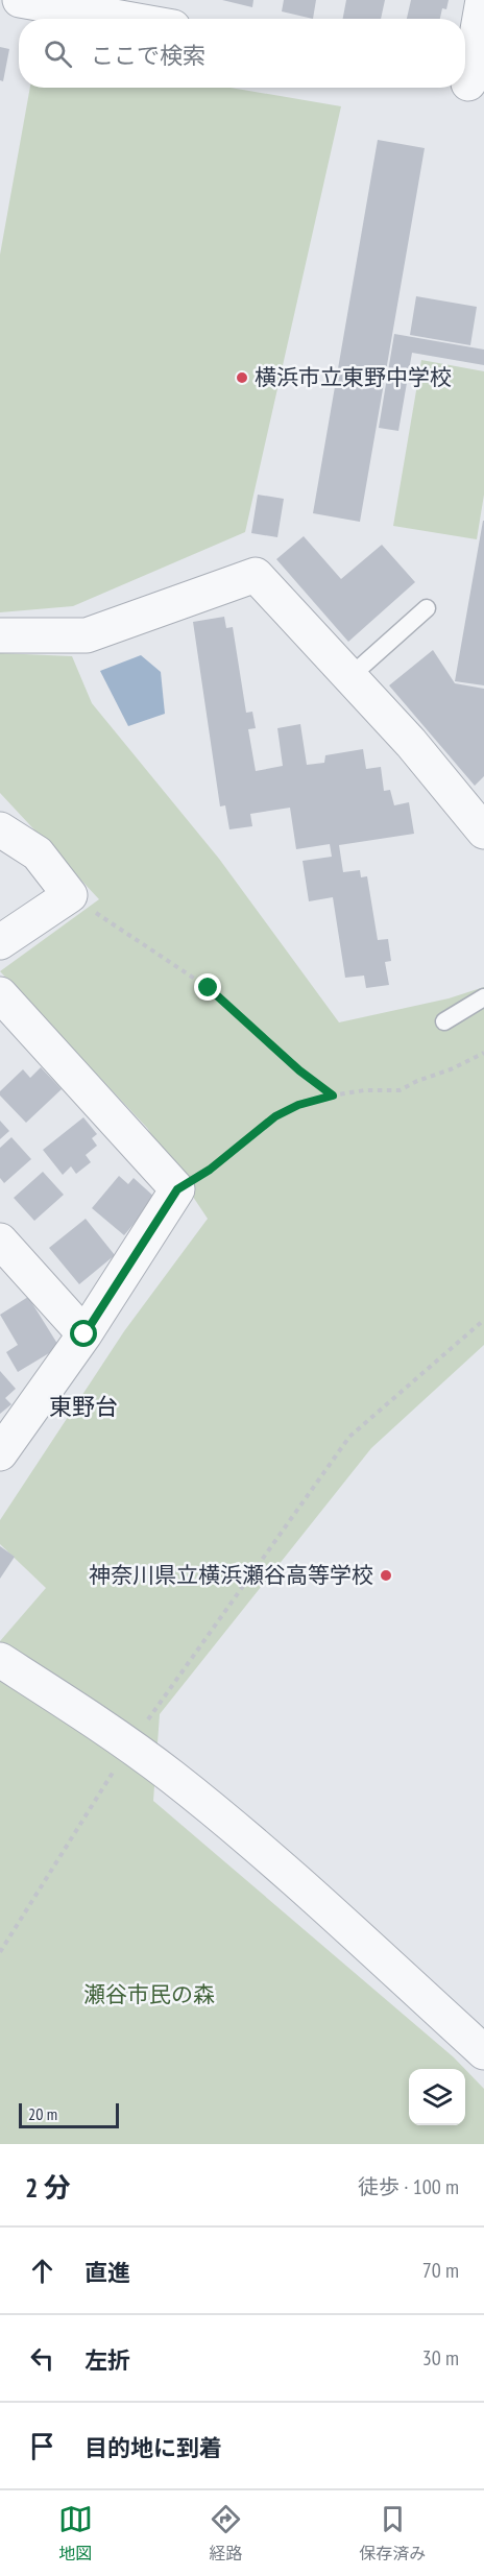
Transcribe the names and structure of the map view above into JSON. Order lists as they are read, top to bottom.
{
  "districts": ["東野台"],
  "parks": ["瀬谷市民の森"],
  "places": ["横浜市立東野中学校", "神奈川県立横浜瀬谷高等学校"],
  "scale_bar": "20 m",
  "page": {
    "search": "ここで検索",
    "scale": "20 m",
    "heading": ["2 分", "徒歩 · 100 m"],
    "list": [
      ["直進", "70 m"],
      ["左折", "30 m"],
      "目的地に到着"
    ],
    "nav": ["地図", "経路", "保存済み"]
  }
}
